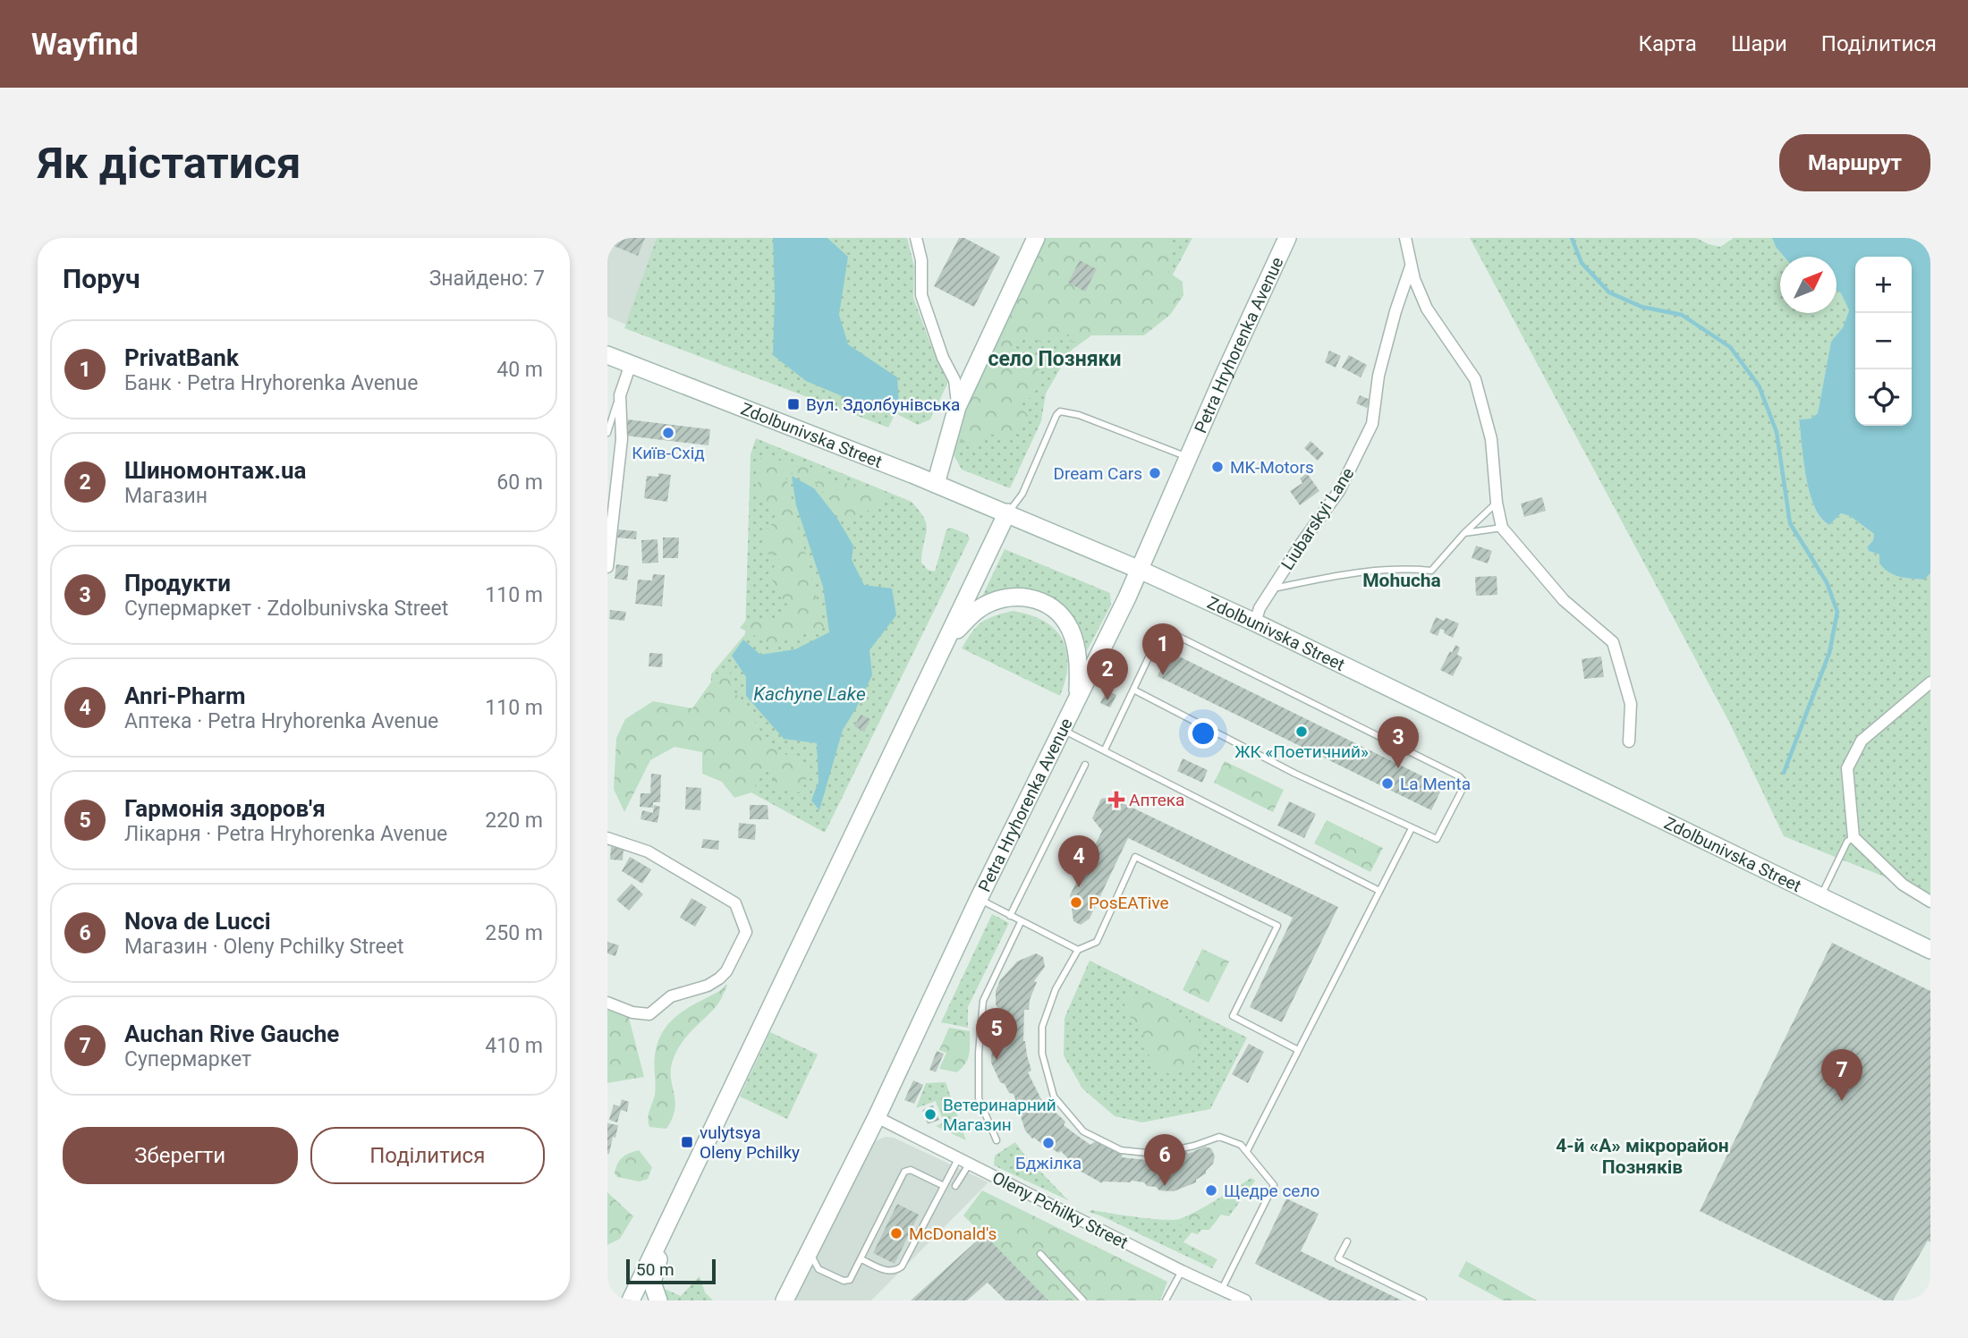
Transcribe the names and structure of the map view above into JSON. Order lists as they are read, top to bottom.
{
  "streets": {
    "main road": ["Petra Hryhorenka Avenue", "Zdolbunivska Street"],
    "street": ["Liubarskyi Lane", "Oleny Pchilky Street"]
  },
  "crossings": [
    ["Petra Hryhorenka Avenue", "Zdolbunivska Street"],
    ["Petra Hryhorenka Avenue", "Oleny Pchilky Street"],
    ["Zdolbunivska Street", "Liubarskyi Lane"]
  ],
  "districts": ["село Позняки", "Mohucha", "4-й «А» мікрорайон Позняків"],
  "water": ["Kachyne Lake"],
  "places": {
    "transit": ["Вул. Здолбунівська", "vulytsya Oleny Pchilky"],
    "other": [
      "Київ-Схід",
      "MK-Motors",
      "Dream Cars",
      "ЖК «Поетичний»",
      "La Menta",
      "PosEATive",
      "Ветеринарний Магазин",
      "Бджілка",
      "Щедре село",
      "McDonald's"
    ],
    "health": ["Аптека"]
  },
  "scale_bar": "50 m",
  "north": "top right",
  "page": {
    "header": "Wayfind",
    "nav": ["Карта", "Шари", "Поділитися"],
    "buttons": [
      "Маршрут",
      ["Зберегти", "Поділитися"]
    ],
    "title": "Як дістатися",
    "heading": ["Поруч", "Знайдено: 7"],
    "map_buttons": ["+", "−"],
    "list": [
      {
        "mark": "1",
        "name": "PrivatBank",
        "note": "Банк · Petra Hryhorenka Avenue",
        "value": "40 m"
      },
      {
        "mark": "2",
        "name": "Шиномонтаж.ua",
        "note": "Магазин",
        "value": "60 m"
      },
      {
        "mark": "3",
        "name": "Продукти",
        "note": "Супермаркет · Zdolbunivska Street",
        "value": "110 m"
      },
      {
        "mark": "4",
        "name": "Anri-Pharm",
        "note": "Аптека · Petra Hryhorenka Avenue",
        "value": "110 m"
      },
      {
        "mark": "5",
        "name": "Гармонія здоров'я",
        "note": "Лікарня · Petra Hryhorenka Avenue",
        "value": "220 m"
      },
      {
        "mark": "6",
        "name": "Nova de Lucci",
        "note": "Магазин · Oleny Pchilky Street",
        "value": "250 m"
      },
      {
        "mark": "7",
        "name": "Auchan Rive Gauche",
        "note": "Супермаркет",
        "value": "410 m"
      }
    ],
    "pins": [
      "1",
      "2",
      "3",
      "4",
      "5",
      "7",
      "6"
    ],
    "scale": "50 m"
  }
}
